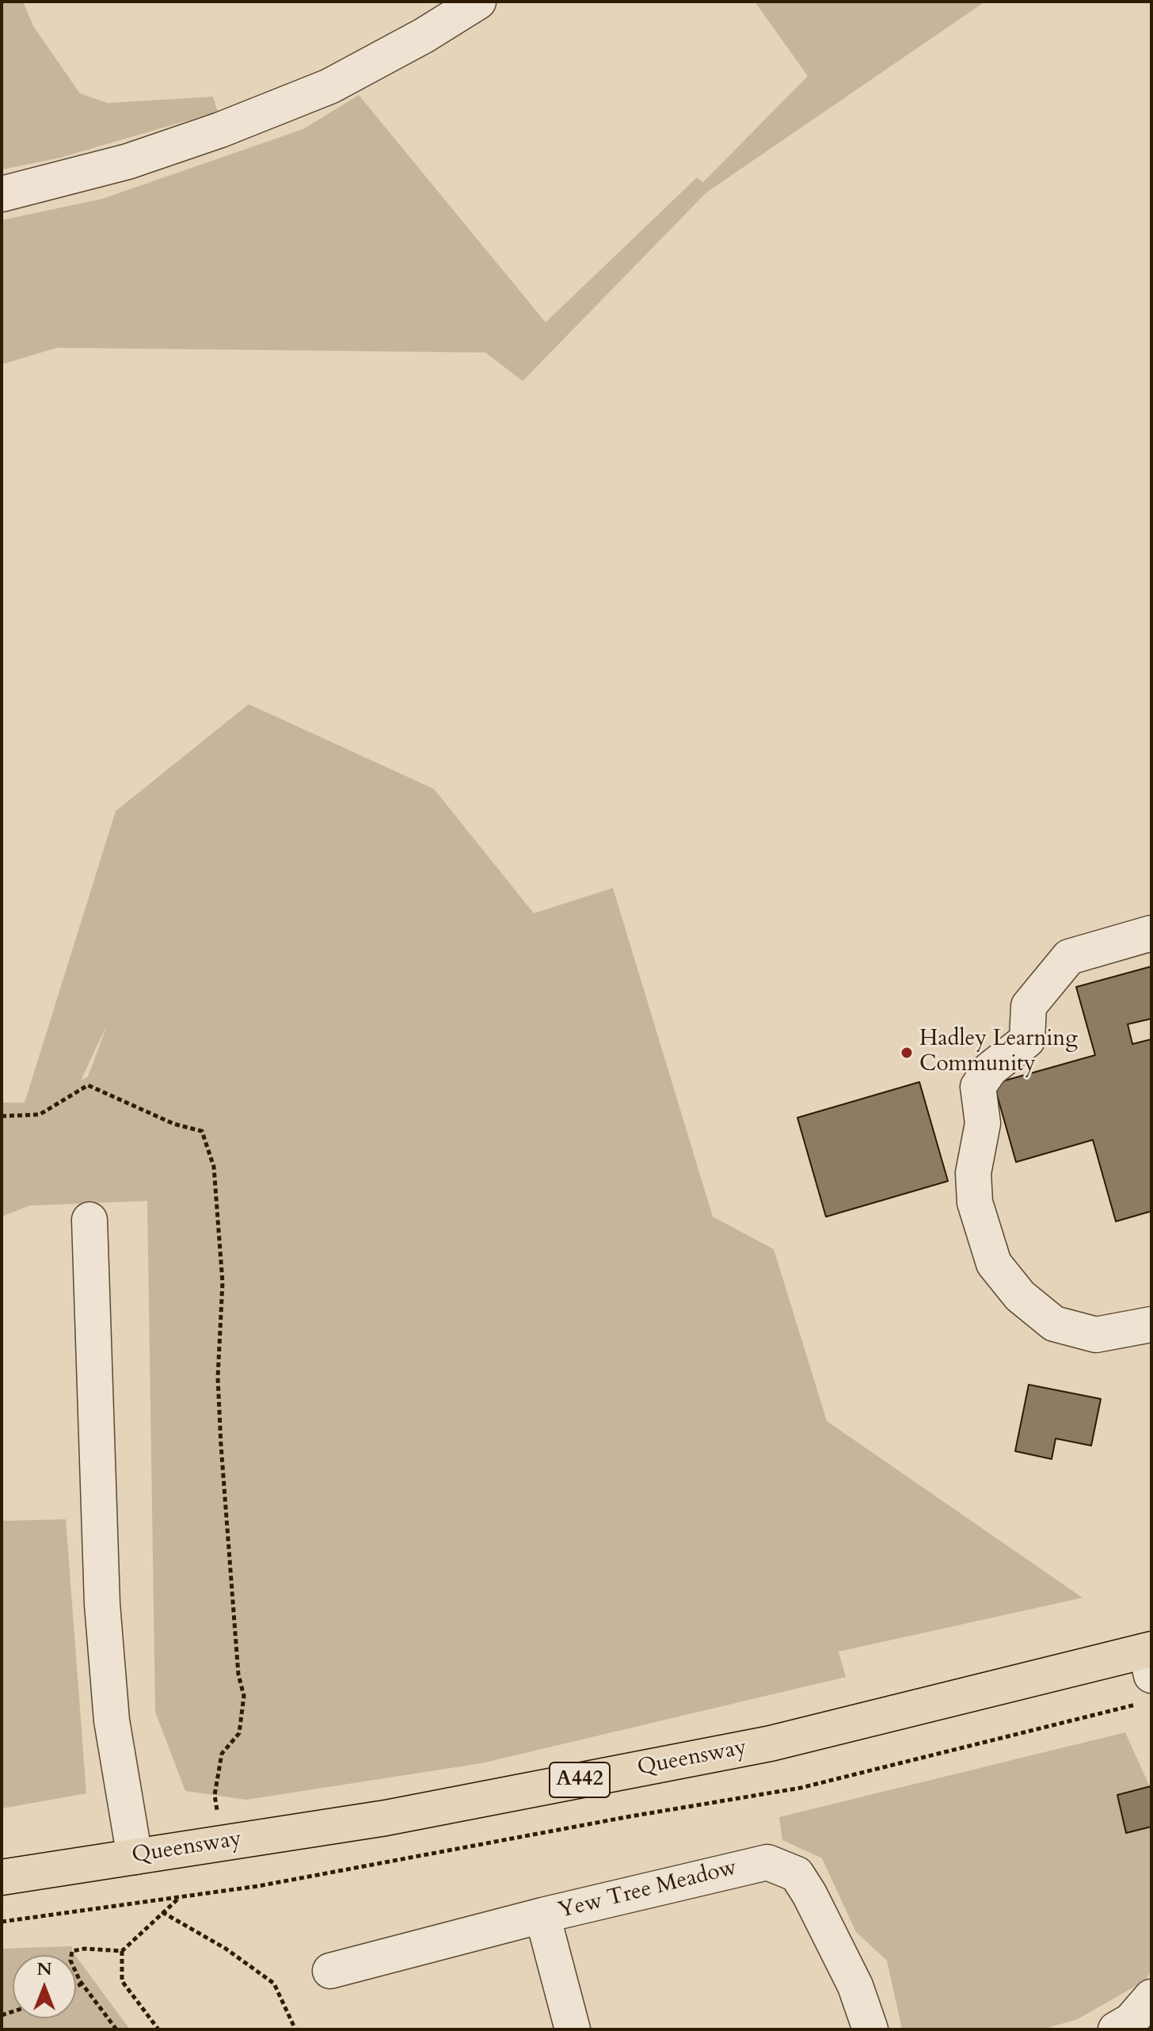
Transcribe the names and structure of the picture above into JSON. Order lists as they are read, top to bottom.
{
  "streets": {
    "main road": ["Queensway", "A442"],
    "street": ["Yew Tree Meadow"]
  },
  "places": ["Hadley Learning Community"],
  "north": "top"
}
